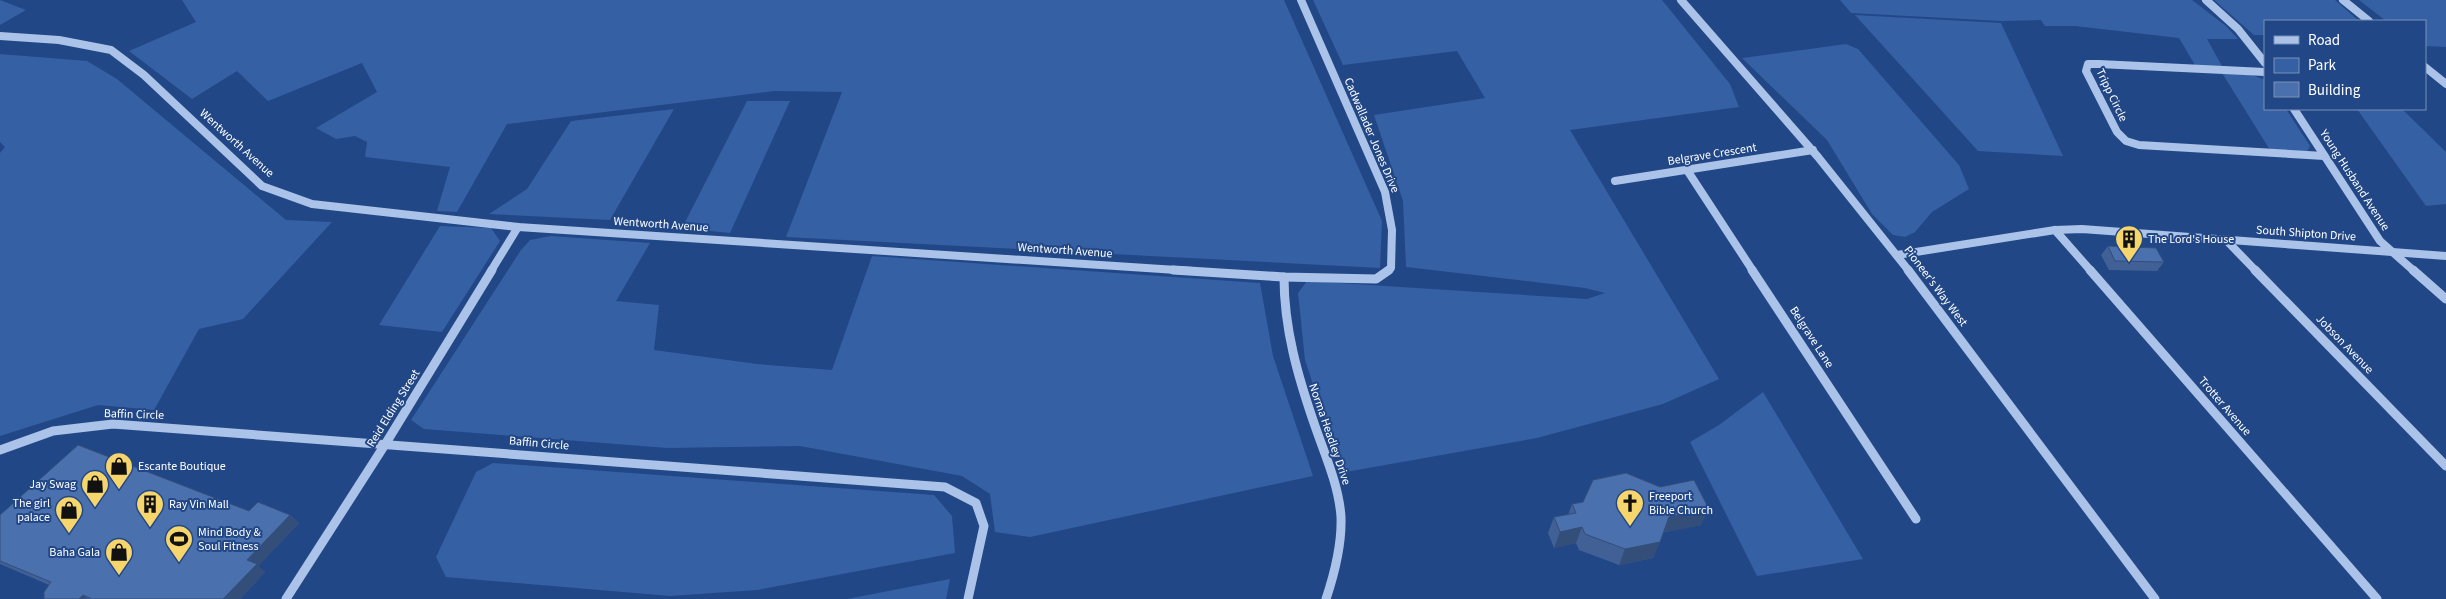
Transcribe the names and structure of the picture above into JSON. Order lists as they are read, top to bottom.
{
  "streets": {
    "street": [
      "Tripp Circle",
      "Cadwallader Jones Drive",
      "Wentworth Avenue",
      "Belgrave Crescent",
      "Young Husband Avenue",
      "South Shipton Drive",
      "Pioneer's Way West",
      "Belgrave Lane",
      "Jobson Avenue",
      "Trotter Avenue",
      "Reid Elding Street",
      "Baffin Circle",
      "Norma Headley Drive"
    ]
  },
  "crossings": [
    ["Tripp Circle", "Young Husband Avenue"],
    ["Cadwallader Jones Drive", "Wentworth Avenue"],
    ["Wentworth Avenue", "Reid Elding Street"],
    ["Wentworth Avenue", "Norma Headley Drive"],
    ["Belgrave Crescent", "Pioneer's Way West"],
    ["Belgrave Crescent", "Belgrave Lane"],
    ["Young Husband Avenue", "South Shipton Drive"],
    ["South Shipton Drive", "Pioneer's Way West"],
    ["South Shipton Drive", "Jobson Avenue"],
    ["South Shipton Drive", "Trotter Avenue"],
    ["Reid Elding Street", "Baffin Circle"]
  ],
  "places": {
    "building": ["The Lord's House", "Ray Vin Mall"],
    "shop": [
      "Escante Boutique",
      "Jay Swag",
      "The girl palace",
      "Baha Gala"
    ],
    "church": ["Freeport Bible Church"],
    "sports": ["Mind Body & Soul Fitness"]
  },
  "legend": ["Road", "Park", "Building"]
}
